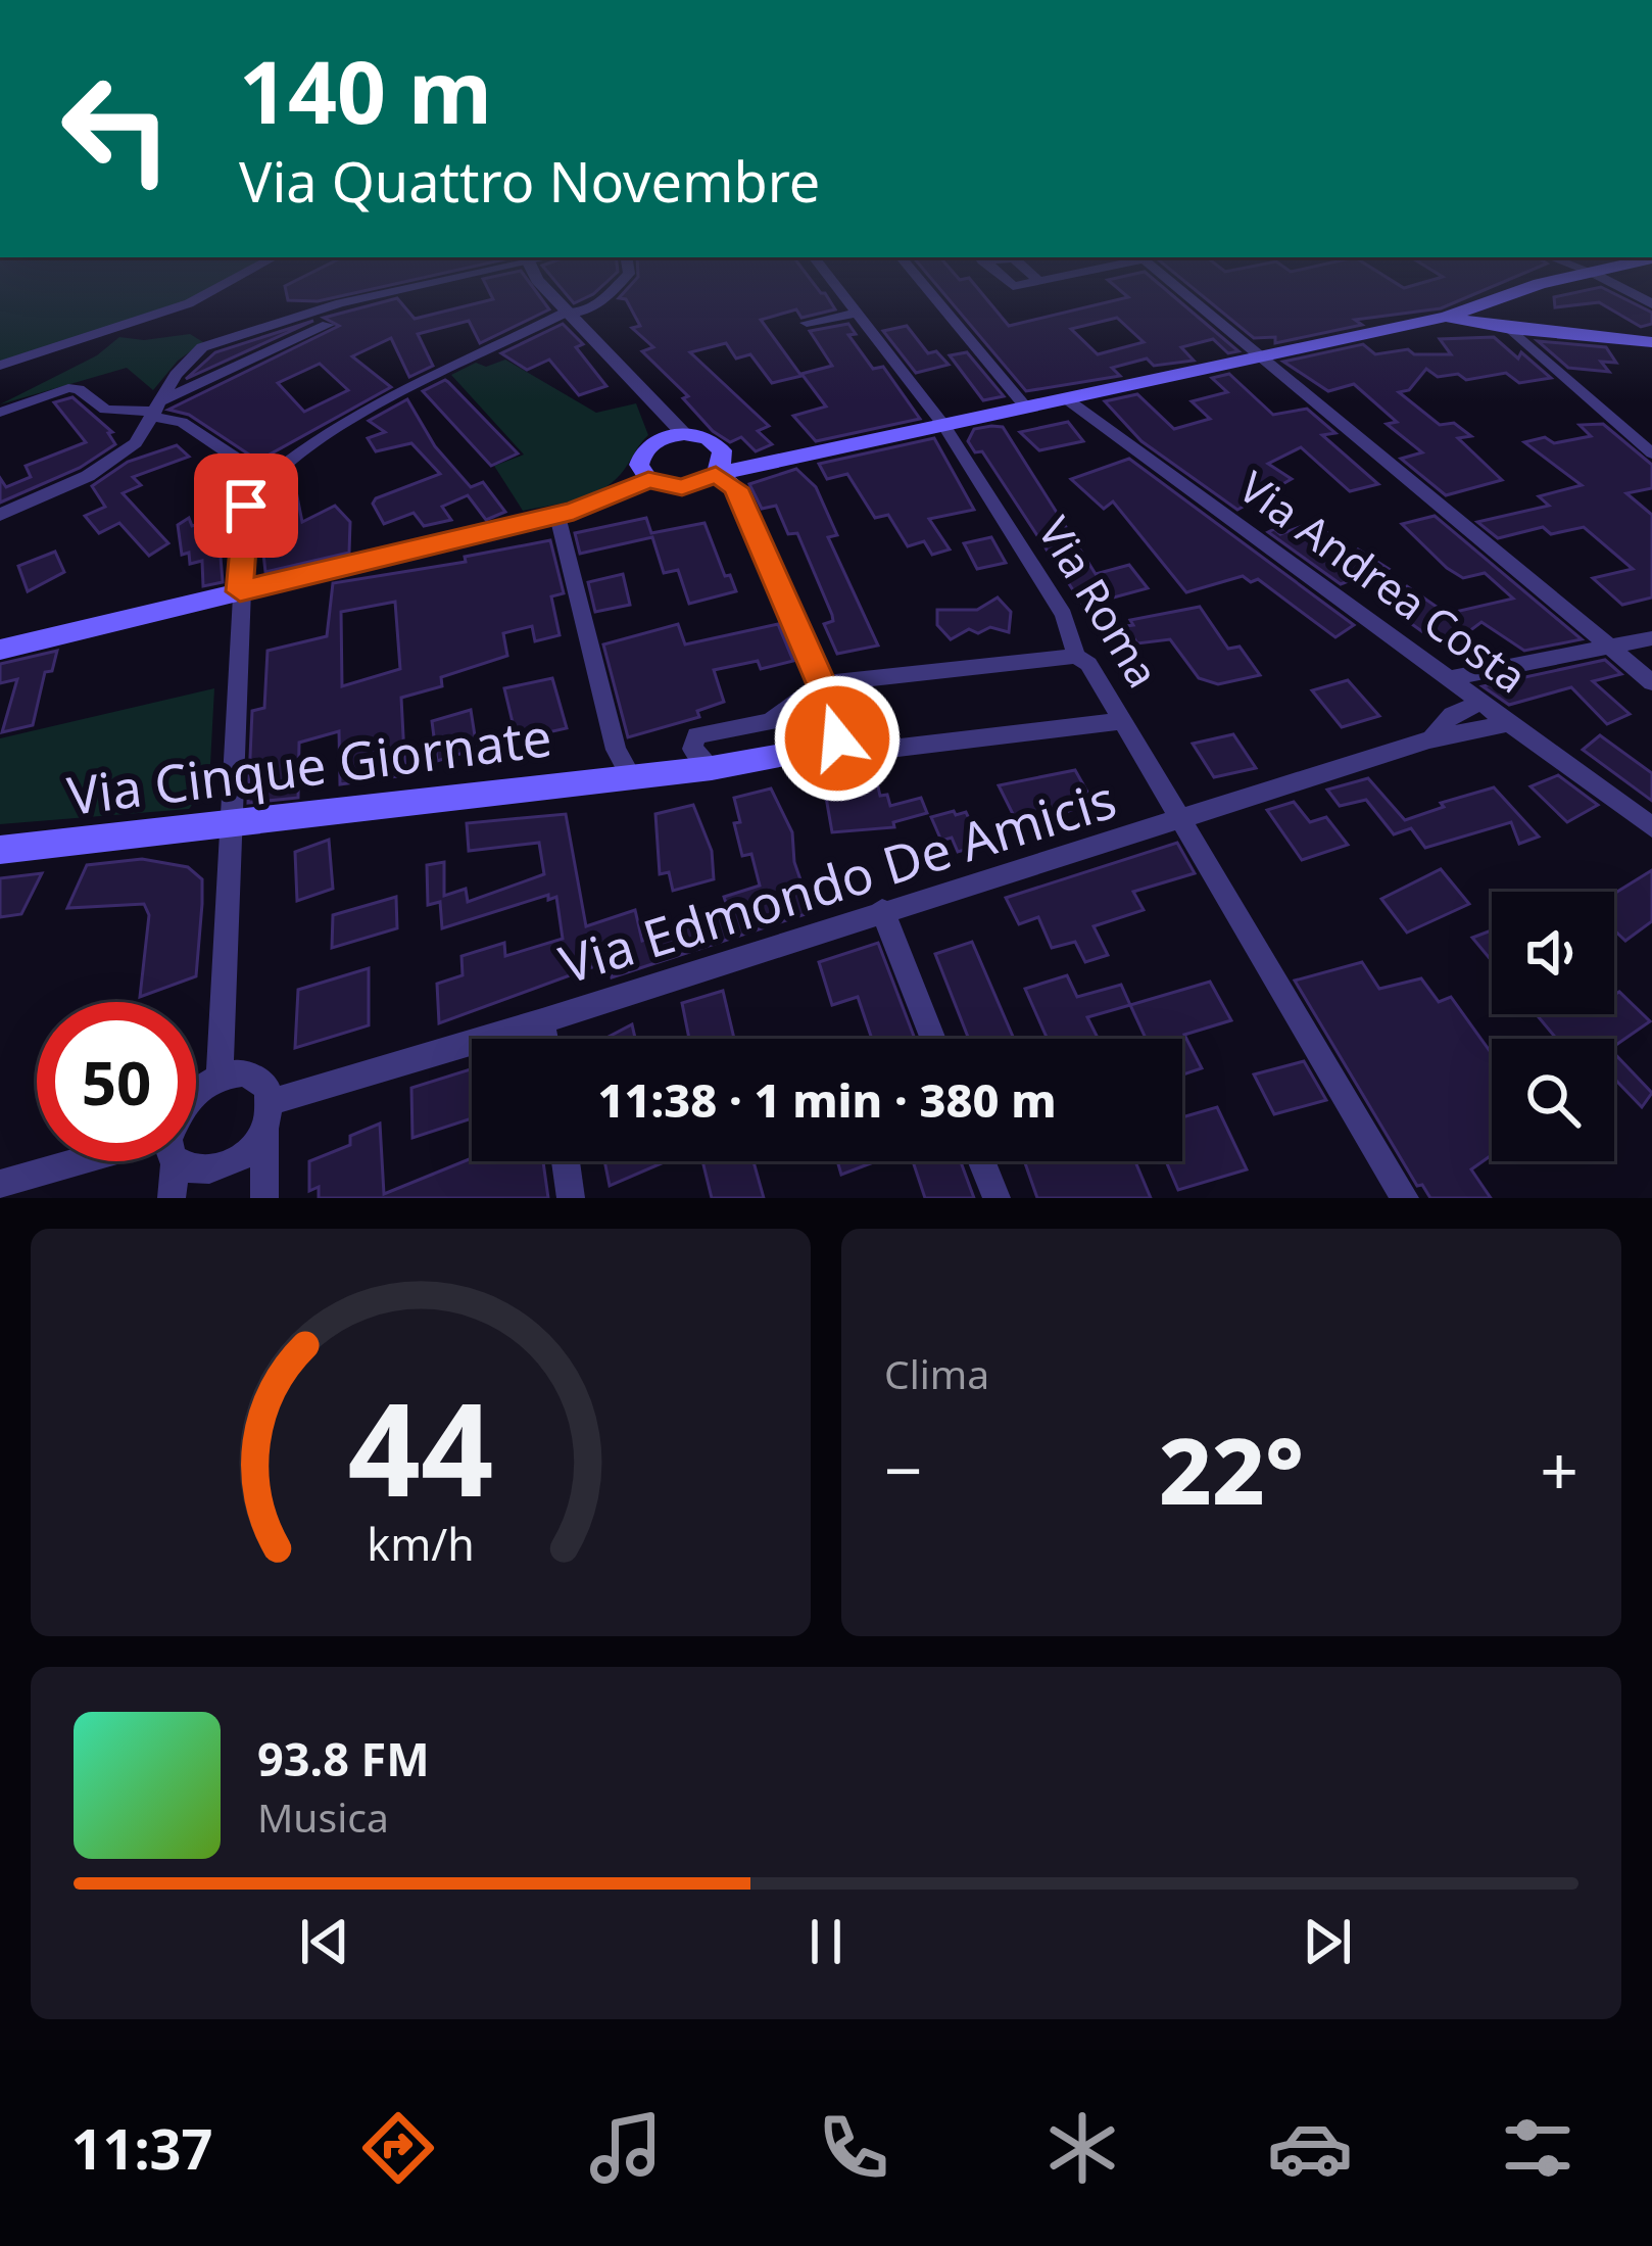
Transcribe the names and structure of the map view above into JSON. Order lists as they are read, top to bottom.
{
  "streets": {
    "main road": ["Via Cinque Giornate"],
    "street": ["Via Andrea Costa", "Via Roma", "Via Edmondo De Amicis"]
  },
  "crossings": [
    ["Via Andrea Costa", "Via Edmondo De Amicis"],
    ["Via Roma", "Via Edmondo De Amicis"]
  ],
  "page": {
    "turn": ["140 m", "Via Quattro Novembre"],
    "limit": "50",
    "trip": "11:38 · 1 min · 380 m",
    "tile": "Clima",
    "heat": ["−", "22°", "+"],
    "song": ["93.8 FM", "Musica"],
    "tabs": "11:37",
    "gauge": ["44", "km/h"]
  }
}
